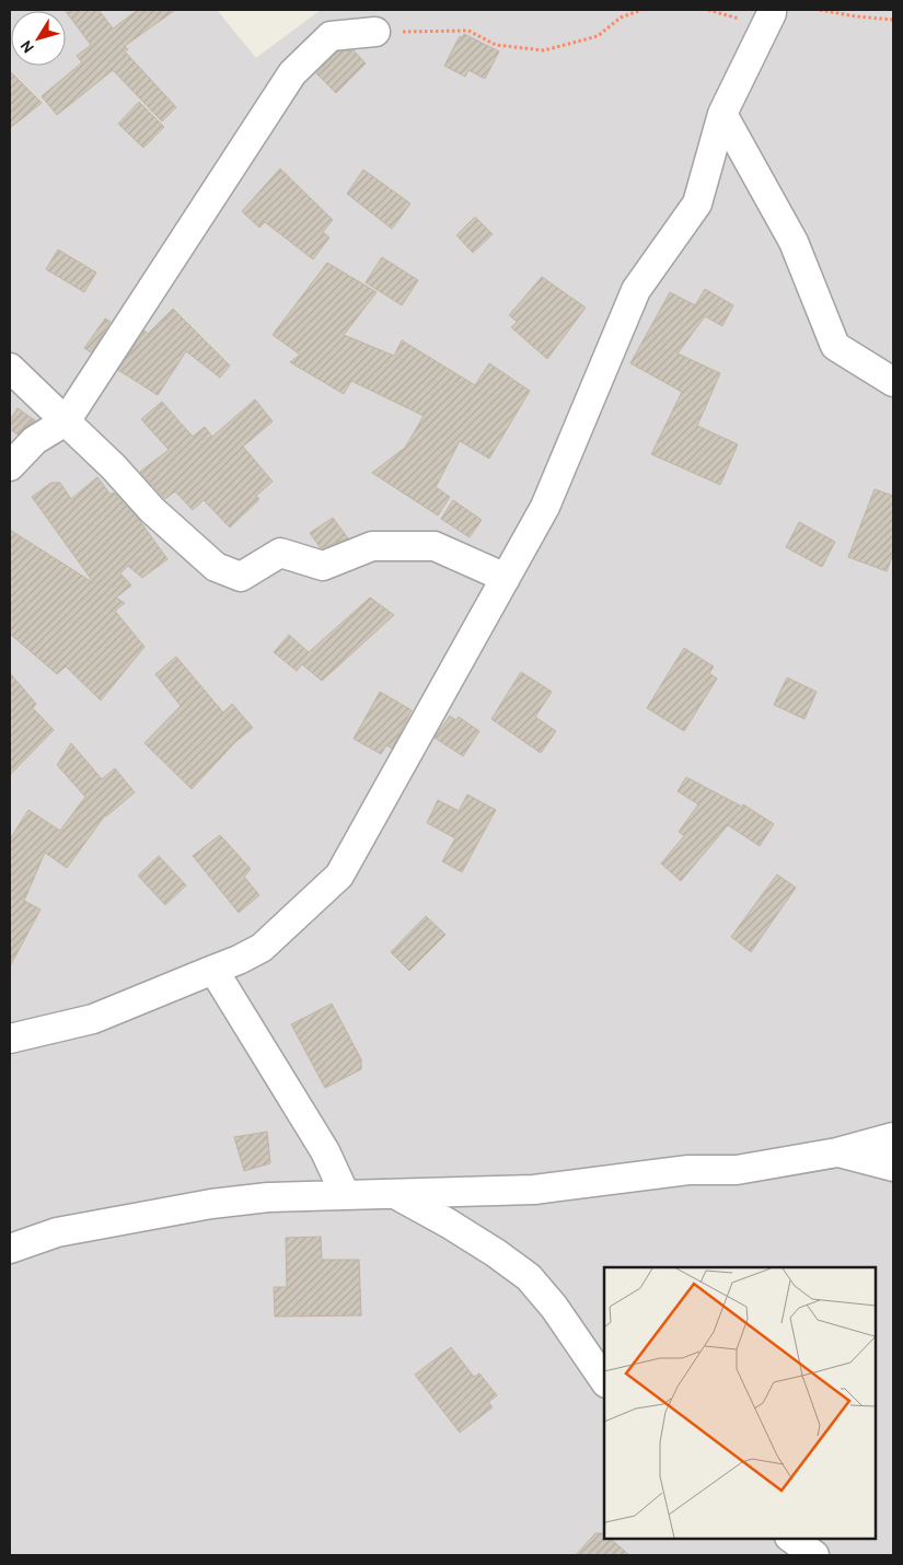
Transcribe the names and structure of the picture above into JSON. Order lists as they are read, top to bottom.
{
  "north": "bottom left"
}
